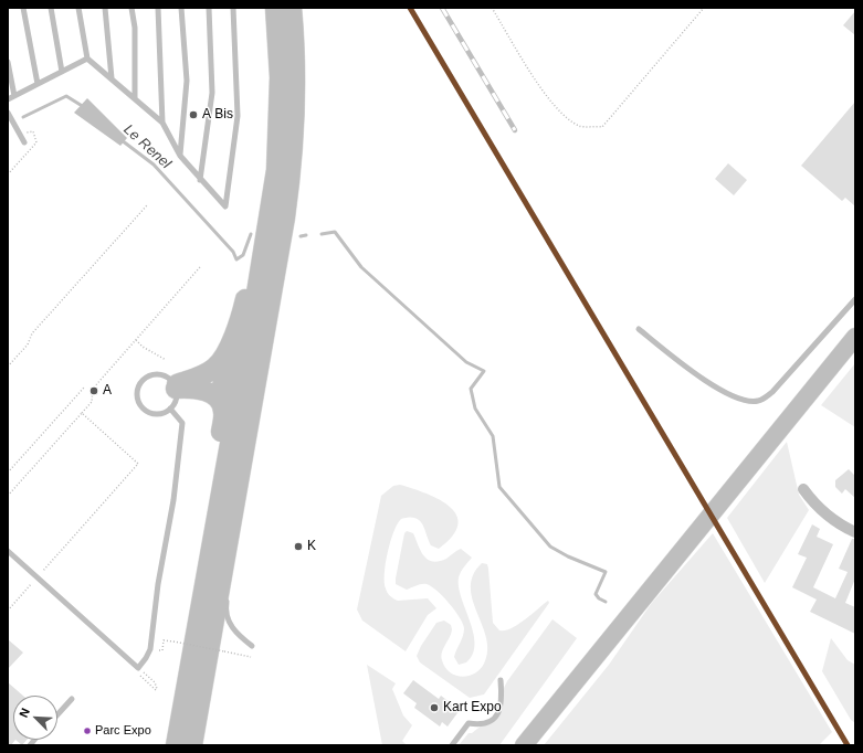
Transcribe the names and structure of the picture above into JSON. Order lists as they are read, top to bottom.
{
  "water": ["Le Renel"],
  "places": [
    "A Bis",
    "A",
    "K",
    "Kart Expo",
    "Parc Expo"
  ],
  "north": "top left"
}
